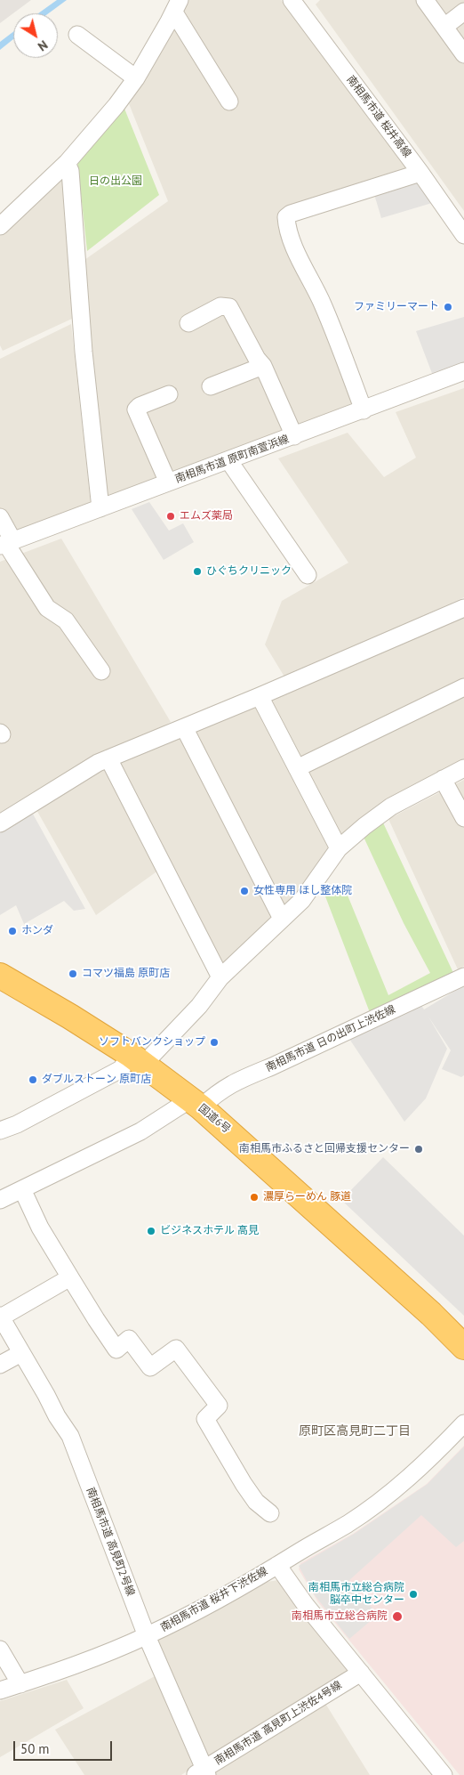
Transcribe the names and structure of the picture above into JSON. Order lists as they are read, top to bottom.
{
  "streets": {
    "highway": ["国道6号"],
    "street": [
      "南相馬市道 桜井高線",
      "南相馬市道 原町南萱浜線",
      "南相馬市道 日の出町上渋佐線",
      "南相馬市道 高見町2号線",
      "南相馬市道 桜井下渋佐線",
      "南相馬市道 高見町上渋佐4号線"
    ]
  },
  "crossings": [
    ["南相馬市道 日の出町上渋佐線", "国道6号"],
    ["南相馬市道 高見町2号線", "南相馬市道 桜井下渋佐線"],
    ["南相馬市道 高見町2号線", "南相馬市道 高見町上渋佐4号線"],
    ["南相馬市道 桜井下渋佐線", "南相馬市道 高見町上渋佐4号線"]
  ],
  "districts": ["原町区高見町二丁目"],
  "parks": ["日の出公園"],
  "places": [
    "ファミリーマート",
    "エムズ薬局",
    "ひぐちクリニック",
    "女性専用 ほし整体院",
    "ホンダ",
    "コマツ福島 原町店",
    "ソフトバンクショップ",
    "ダブルストーン 原町店",
    "南相馬市ふるさと回帰支援センター",
    "濃厚らーめん 豚道",
    "ビジネスホテル 高見",
    "南相馬市立総合病院 脳卒中センター",
    "南相馬市立総合病院"
  ],
  "scale_bar": "50 m",
  "north": "bottom right"
}
